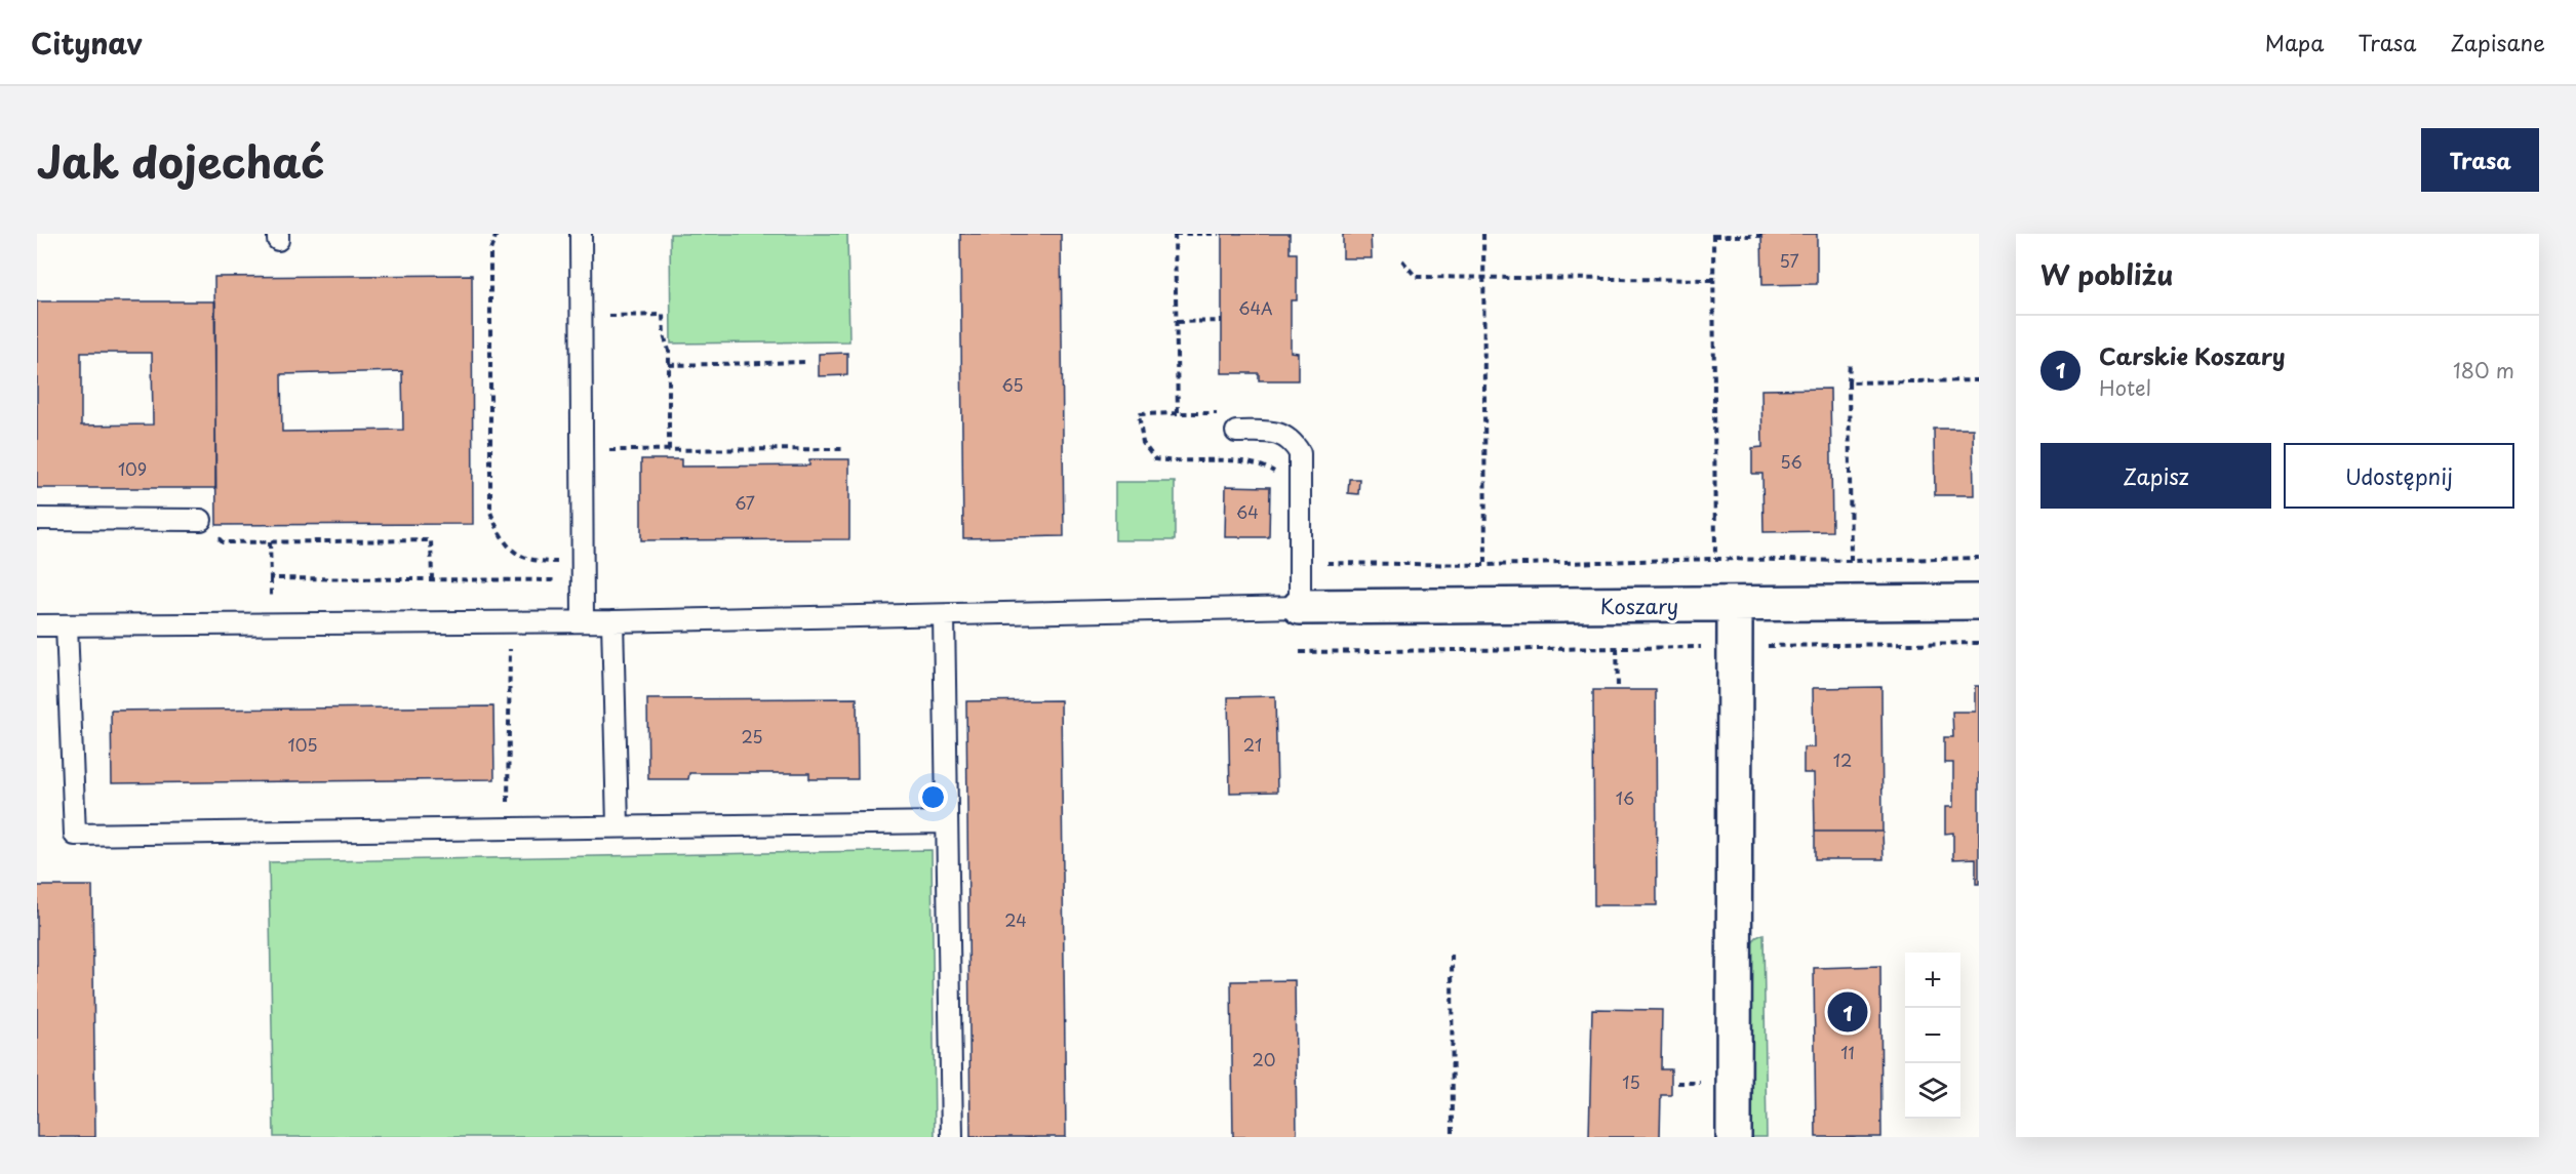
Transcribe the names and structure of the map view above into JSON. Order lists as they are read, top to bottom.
{
  "streets": {
    "street": ["Koszary"]
  },
  "house_numbers": [
    "57",
    "64A",
    "65",
    "56",
    "109",
    "67",
    "64",
    "25",
    "105",
    "21",
    "12",
    "16",
    "24",
    "11",
    "20",
    "15"
  ],
  "page": {
    "header": "Citynav",
    "nav": ["Mapa", "Trasa", "Zapisane"],
    "title": "Jak dojechać",
    "buttons": [
      "Trasa",
      ["Zapisz", "Udostępnij"]
    ],
    "heading": "W pobliżu",
    "list": [
      {
        "mark": "1",
        "name": "Carskie Koszary",
        "note": "Hotel",
        "value": "180 m"
      }
    ],
    "map_buttons": ["+", "−"],
    "pins": "1"
  }
}
